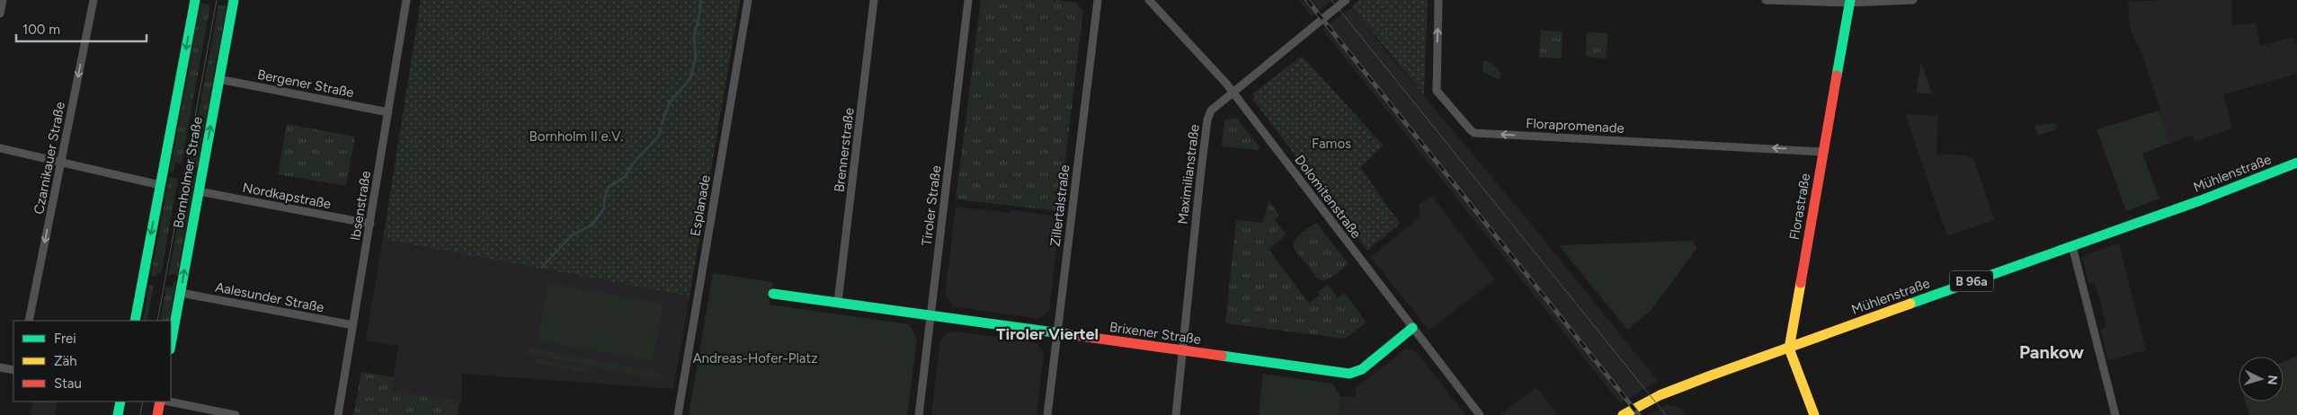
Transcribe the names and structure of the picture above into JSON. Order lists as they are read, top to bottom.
{
  "streets": {
    "main road": [
      "Bornholmer Straße",
      "Mühlenstraße",
      "Florastraße",
      "B 96a",
      "Brixener Straße"
    ],
    "street": [
      "Bergener Straße",
      "Florapromenade",
      "Brennerstraße",
      "Czarnikauer Straße",
      "Maximilianstraße",
      "Nordkapstraße",
      "Dolomitenstraße",
      "Ibsenstraße",
      "Esplanade",
      "Tiroler Straße",
      "Zillertalstraße",
      "Aalesunder Straße"
    ]
  },
  "crossings": [
    ["Bergener Straße", "Bornholmer Straße"],
    ["Bergener Straße", "Ibsenstraße"],
    ["Florapromenade", "Florastraße"],
    ["Brennerstraße", "Brixener Straße"],
    ["Bornholmer Straße", "Nordkapstraße"],
    ["Bornholmer Straße", "Aalesunder Straße"],
    ["Mühlenstraße", "Florastraße"],
    ["Maximilianstraße", "Dolomitenstraße"],
    ["Maximilianstraße", "Brixener Straße"],
    ["Nordkapstraße", "Ibsenstraße"],
    ["Dolomitenstraße", "Brixener Straße"],
    ["Ibsenstraße", "Aalesunder Straße"],
    ["Tiroler Straße", "Brixener Straße"],
    ["Zillertalstraße", "Brixener Straße"]
  ],
  "one_way": ["Florapromenade", "Czarnikauer Straße"],
  "districts": ["Tiroler Viertel", "Pankow"],
  "parks": ["Bornholm II e.V.", "Famos", "Andreas-Hofer-Platz"],
  "legend": ["Frei", "Zäh", "Stau"],
  "scale_bar": "100 m",
  "north": "right"
}
